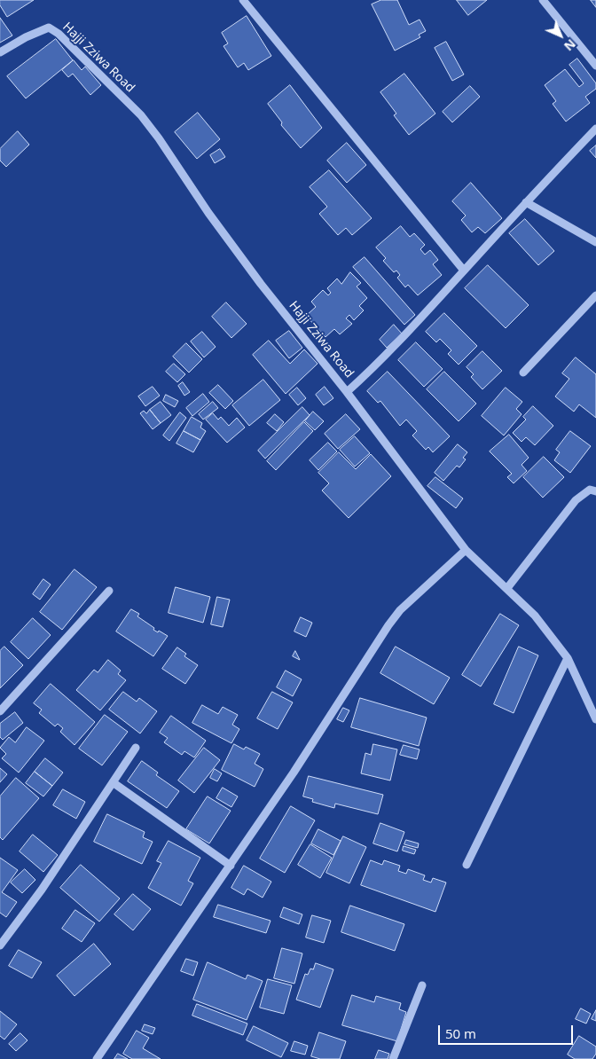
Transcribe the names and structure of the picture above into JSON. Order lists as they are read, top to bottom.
{
  "streets": {
    "street": ["Hajji Zziwa Road"]
  },
  "scale_bar": "50 m",
  "north": "bottom right"
}
